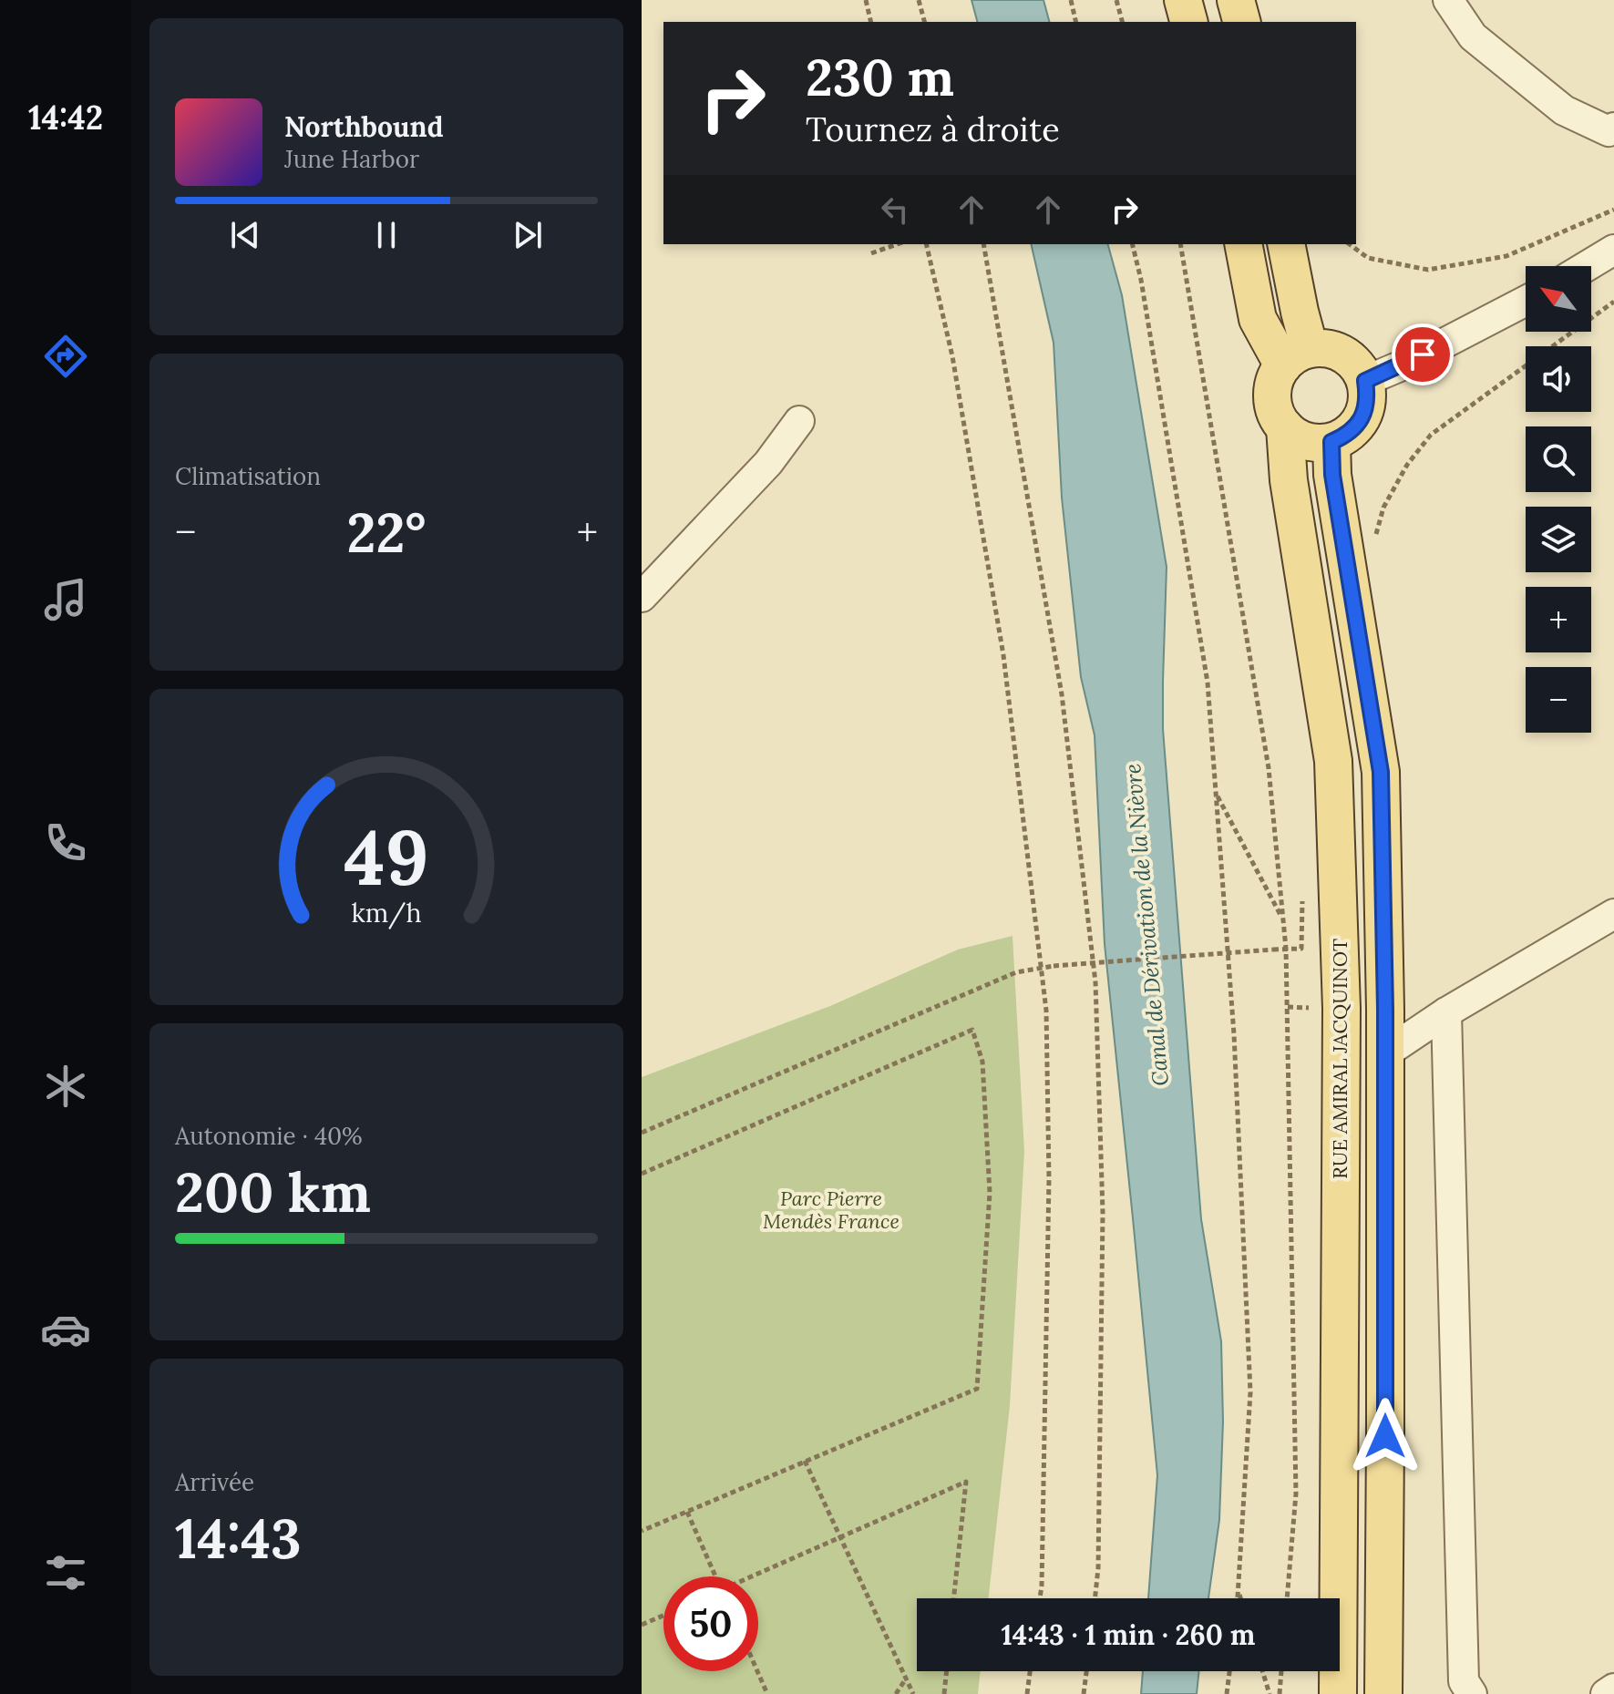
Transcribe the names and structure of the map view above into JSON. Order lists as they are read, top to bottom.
{
  "streets": {
    "main road": ["RUE AMIRAL JACQUINOT"]
  },
  "water": ["Canal de Dérivation de la Nièvre"],
  "parks": ["Parc Pierre Mendès France"],
  "north": "top left",
  "page": {
    "tabs": "14:42",
    "turn": ["230 m", "Tournez à droite"],
    "song": ["Northbound", "June Harbor"],
    "map_buttons": ["+", "−"],
    "tile": [
      "Climatisation",
      ["Autonomie · 40%", "200 km"],
      ["Arrivée", "14:43"]
    ],
    "heat": ["−", "22°", "+"],
    "limit": "50",
    "trip": "14:43 · 1 min · 260 m",
    "gauge": ["49", "km/h"]
  }
}
